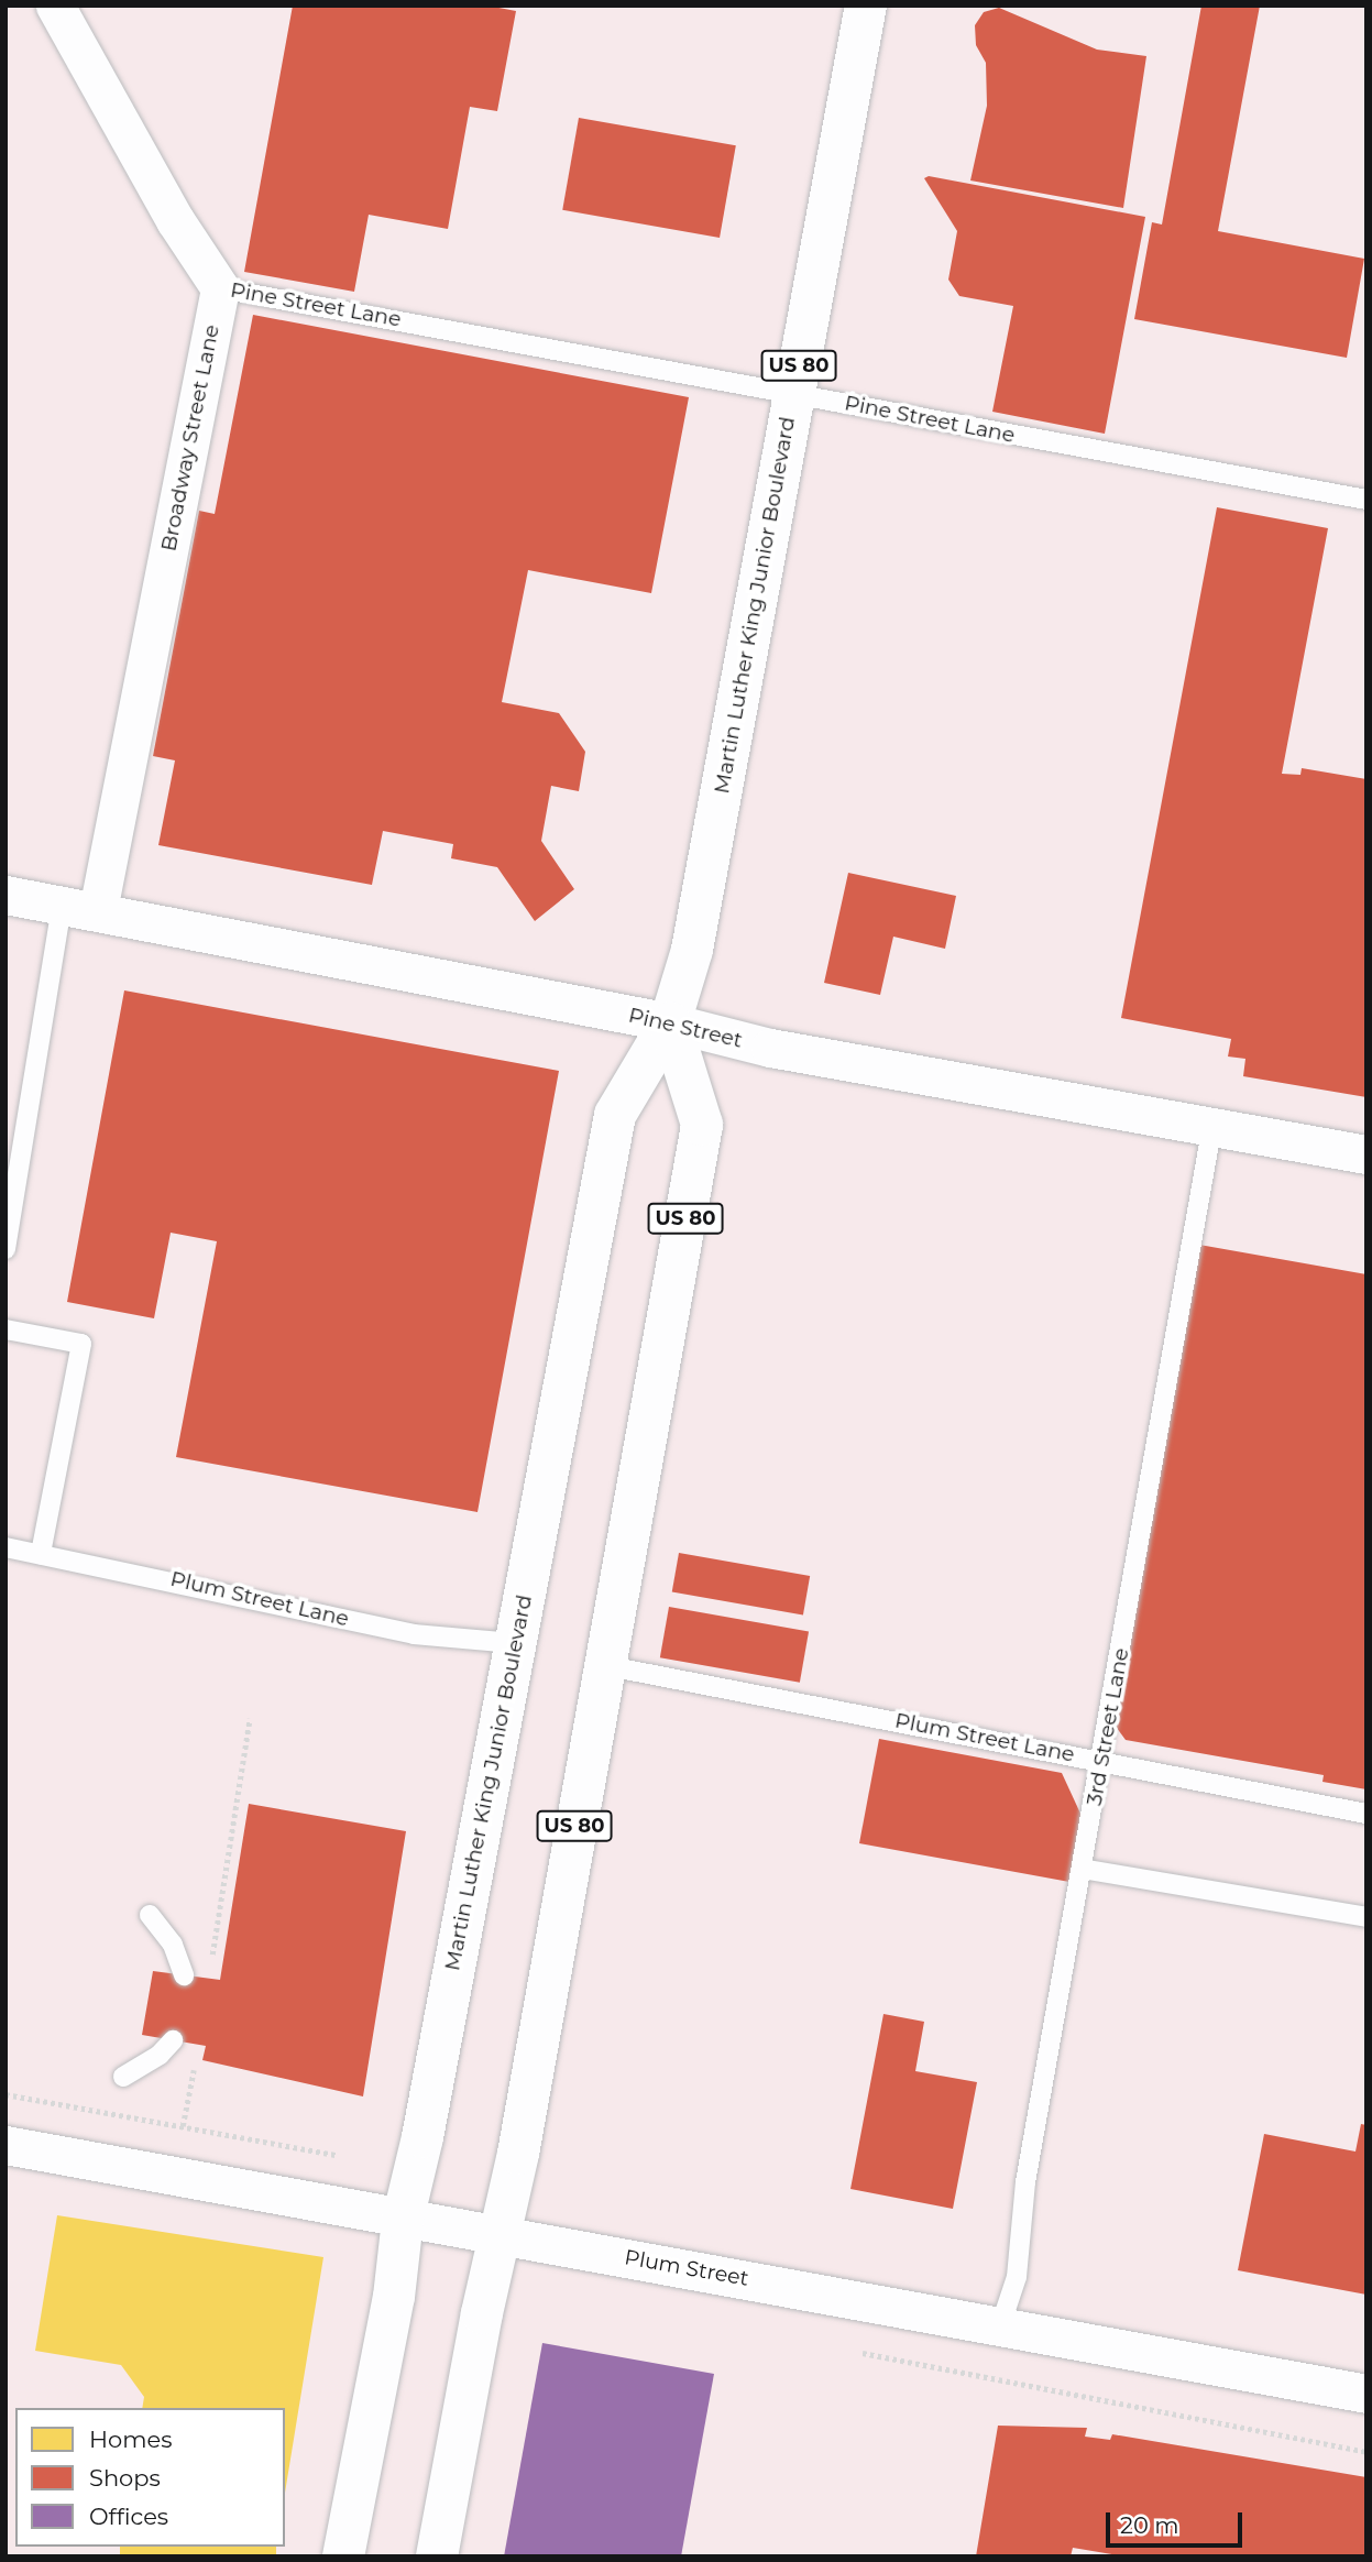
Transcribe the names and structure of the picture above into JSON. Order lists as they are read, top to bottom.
{
  "streets": {
    "main road": ["US 80", "Martin Luther King Junior Boulevard"],
    "street": ["Broadway Street Lane", "Pine Street", "Plum Street"],
    "lane": ["Pine Street Lane", "Plum Street Lane", "3rd Street Lane"]
  },
  "crossings": [
    ["Pine Street Lane", "Broadway Street Lane"],
    ["Pine Street Lane", "Martin Luther King Junior Boulevard"],
    ["US 80", "Martin Luther King Junior Boulevard"],
    ["US 80", "Pine Street"],
    ["US 80", "Plum Street Lane"],
    ["US 80", "Plum Street"],
    ["Broadway Street Lane", "Pine Street"],
    ["Martin Luther King Junior Boulevard", "Pine Street"],
    ["Martin Luther King Junior Boulevard", "Plum Street Lane"],
    ["Martin Luther King Junior Boulevard", "Plum Street"],
    ["Pine Street", "3rd Street Lane"],
    ["Plum Street Lane", "3rd Street Lane"],
    ["3rd Street Lane", "Plum Street"]
  ],
  "legend": ["Homes", "Shops", "Offices"],
  "scale_bar": "20 m"
}
